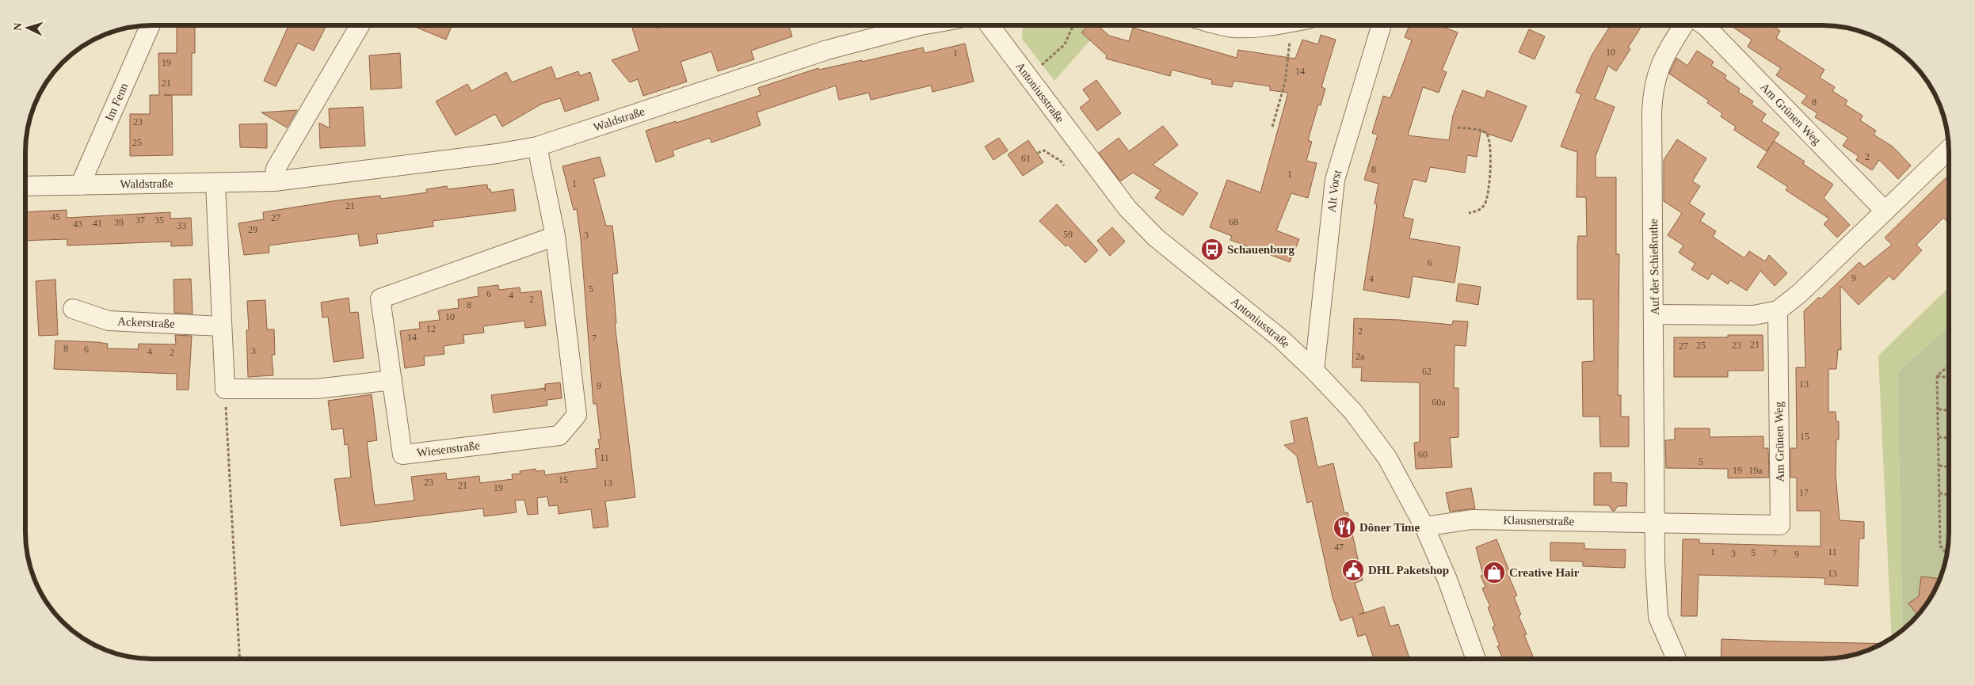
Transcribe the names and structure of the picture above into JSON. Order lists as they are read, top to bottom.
{
  "streets": {
    "street": [
      "Antoniusstraße",
      "Im Fenn",
      "Am Grünen Weg",
      "Waldstraße",
      "Alt Vorst",
      "Auf der Schießruthe",
      "Ackerstraße",
      "Wiesenstraße",
      "Klausnerstraße"
    ]
  },
  "crossings": [
    ["Antoniusstraße", "Alt Vorst"],
    ["Antoniusstraße", "Klausnerstraße"],
    ["Im Fenn", "Waldstraße"],
    ["Am Grünen Weg", "Klausnerstraße"],
    ["Waldstraße", "Wiesenstraße"],
    ["Auf der Schießruthe", "Klausnerstraße"]
  ],
  "places": {
    "bus stop": ["Schauenburg"],
    "restaurant": ["Döner Time"],
    "public building": ["DHL Paketshop"],
    "shop": ["Creative Hair"]
  },
  "house_numbers": [
    "10",
    "1",
    "19",
    "14",
    "21",
    "8",
    "23",
    "25",
    "2",
    "61",
    "8",
    "1",
    "1",
    "21",
    "45",
    "27",
    "37",
    "35",
    "68",
    "39",
    "41",
    "43",
    "33",
    "29",
    "59",
    "3",
    "6",
    "9",
    "4",
    "5",
    "6",
    "4",
    "2",
    "8",
    "10",
    "12",
    "2",
    "14",
    "7",
    "21",
    "25",
    "23",
    "27",
    "8",
    "6",
    "3",
    "4",
    "2",
    "2a",
    "62",
    "13",
    "9",
    "60a",
    "15",
    "60",
    "11",
    "5",
    "19",
    "19a",
    "15",
    "23",
    "13",
    "21",
    "19",
    "17",
    "47",
    "1",
    "11",
    "5",
    "3",
    "7",
    "9",
    "13"
  ],
  "north": "left"
}
